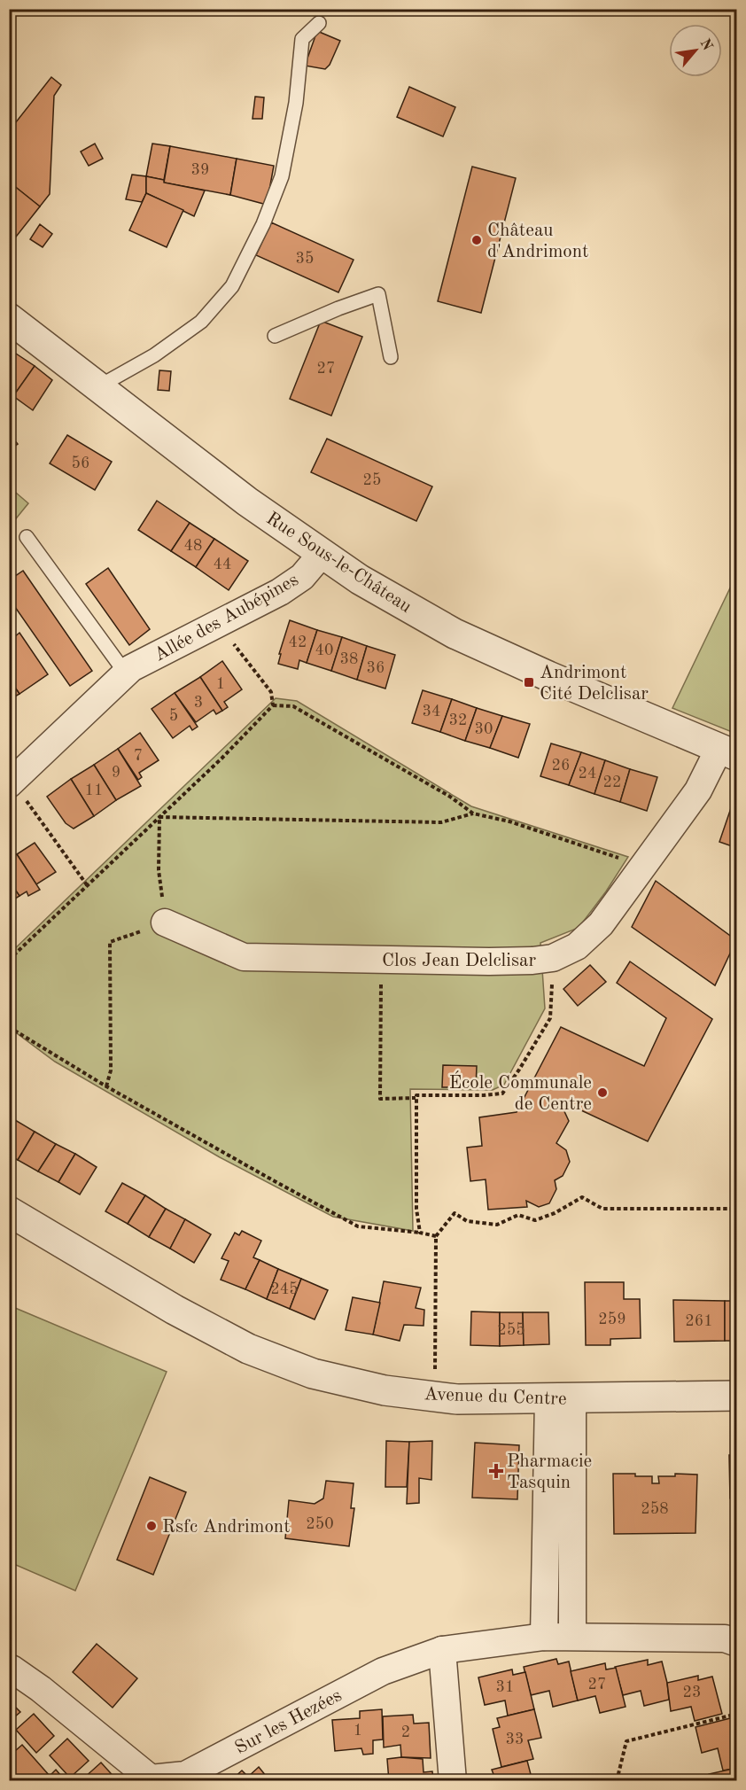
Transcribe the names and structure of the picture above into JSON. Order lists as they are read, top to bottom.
{
  "streets": {
    "street": [
      "Rue Sous-le-Château",
      "Allée des Aubépines",
      "Clos Jean Delclisar",
      "Avenue du Centre",
      "Sur les Hezées"
    ]
  },
  "crossings": [
    ["Rue Sous-le-Château", "Allée des Aubépines"],
    ["Rue Sous-le-Château", "Clos Jean Delclisar"]
  ],
  "places": {
    "other": ["Château d'Andrimont", "École Communale de Centre", "Rsfc Andrimont"],
    "transit": ["Andrimont Cité Delclisar"],
    "health": ["Pharmacie Tasquin"]
  },
  "house_numbers": [
    "39",
    "35",
    "27",
    "56",
    "25",
    "48",
    "44",
    "42",
    "40",
    "38",
    "36",
    "1",
    "3",
    "34",
    "5",
    "32",
    "30",
    "7",
    "26",
    "9",
    "24",
    "22",
    "11",
    "245",
    "259",
    "261",
    "255",
    "258",
    "250",
    "27",
    "31",
    "23",
    "1",
    "2",
    "33"
  ],
  "north": "top right"
}
